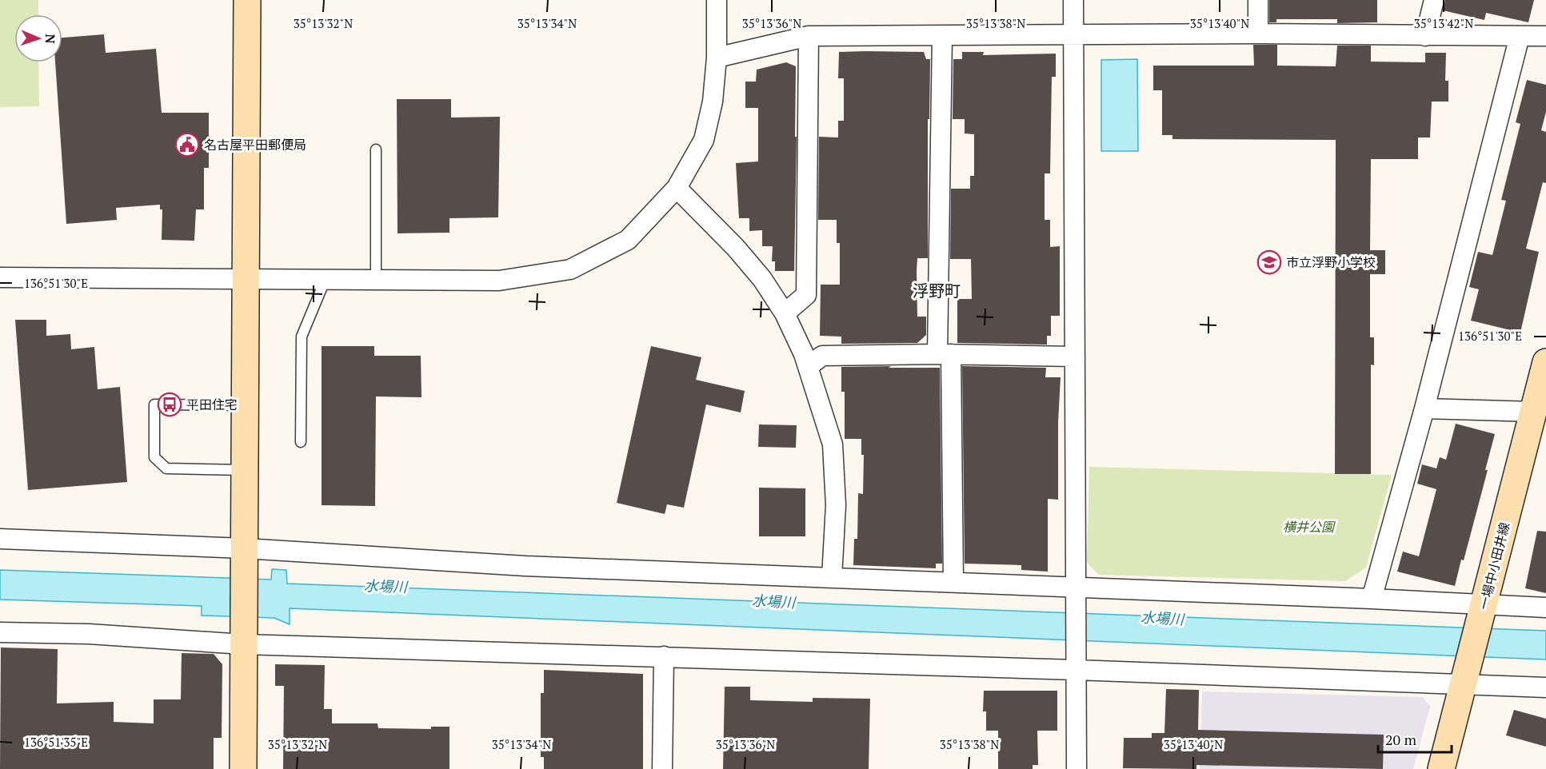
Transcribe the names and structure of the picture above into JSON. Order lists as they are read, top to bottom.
{
  "streets": {
    "street": ["一場中小田井線"]
  },
  "districts": ["浮野町"],
  "water": ["水場川"],
  "parks": ["横井公園"],
  "places": {
    "public building": ["名古屋平田郵便局"],
    "school or university": ["市立浮野小学校"],
    "bus stop": ["平田住宅"]
  },
  "scale_bar": "20 m",
  "north": "right",
  "coordinates": [
    "35°13'32\"N",
    "35°13'34\"N",
    "35°13'36\"N",
    "35°13'38\"N",
    "35°13'40\"N",
    "35°13'42\"N",
    "136°51'30\"E",
    "136°51'35\"E"
  ]
}
